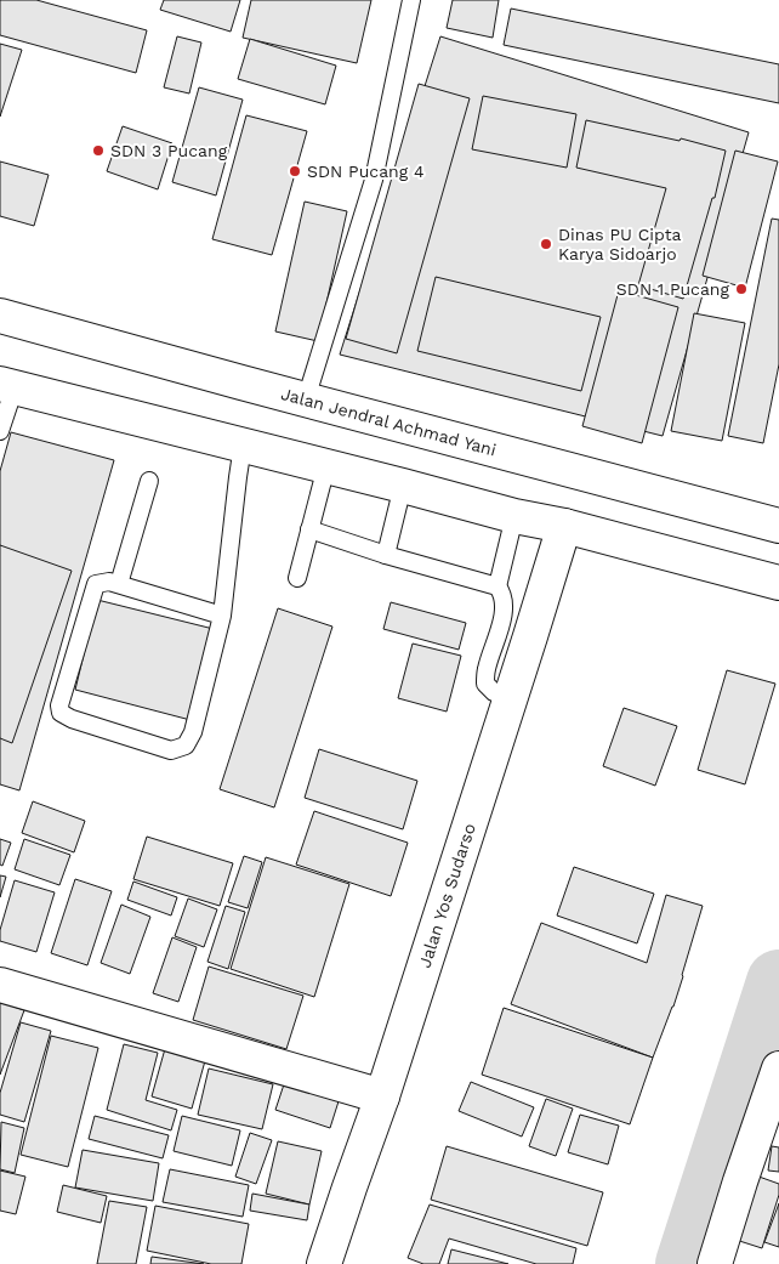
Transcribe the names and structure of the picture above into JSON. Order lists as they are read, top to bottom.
{
  "streets": {
    "main road": ["Jalan Jendral Achmad Yani", "Jalan Yos Sudarso"]
  },
  "places": [
    "SDN 3 Pucang",
    "SDN Pucang 4",
    "Dinas PU Cipta Karya Sidoarjo",
    "SDN 1 Pucang"
  ]
}
